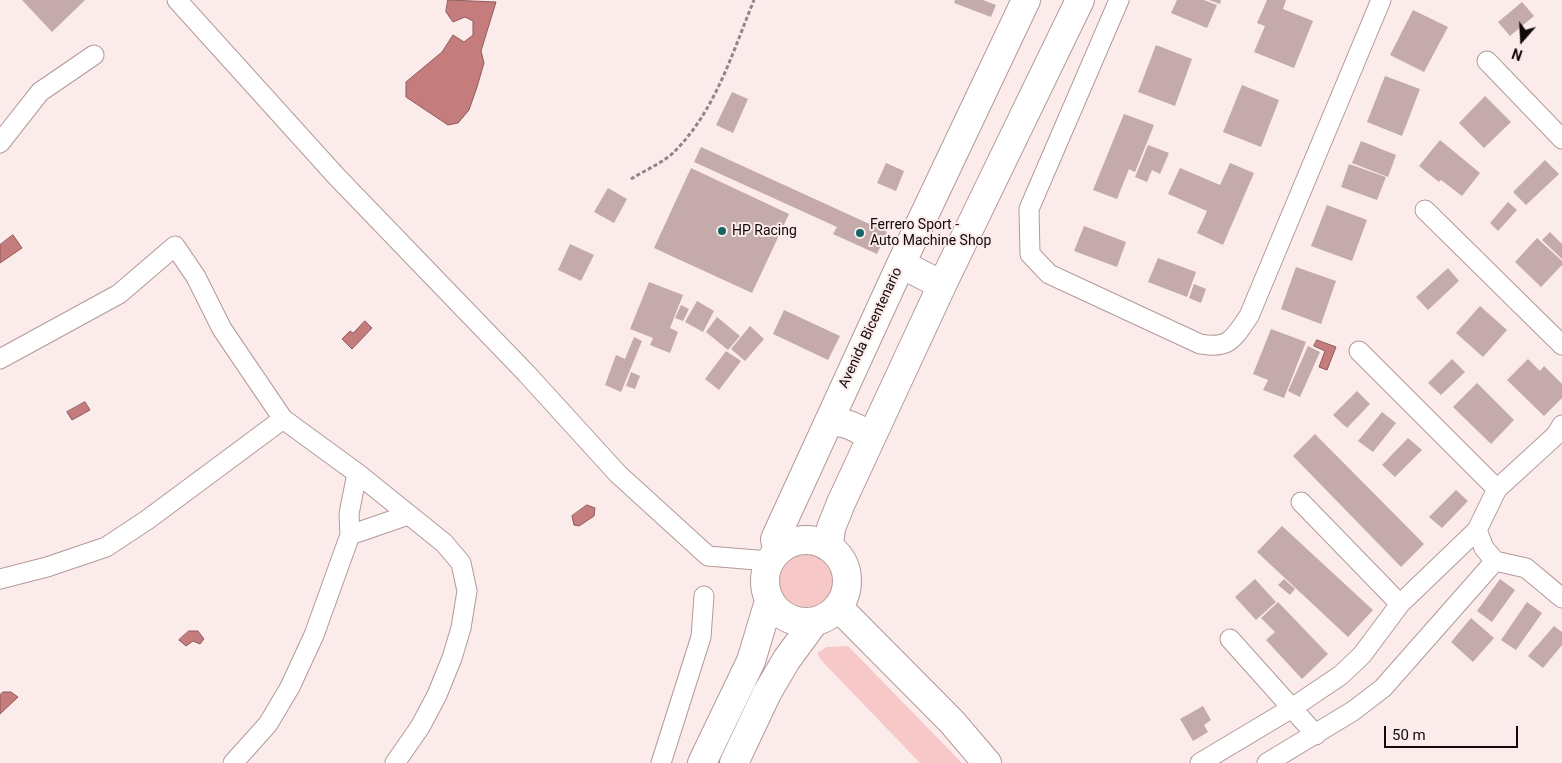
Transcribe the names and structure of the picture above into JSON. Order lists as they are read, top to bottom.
{
  "streets": {
    "street": ["Avenida Bicentenario"]
  },
  "places": ["HP Racing", "Ferrero Sport - Auto Machine Shop"],
  "scale_bar": "50 m",
  "north": "bottom"
}
